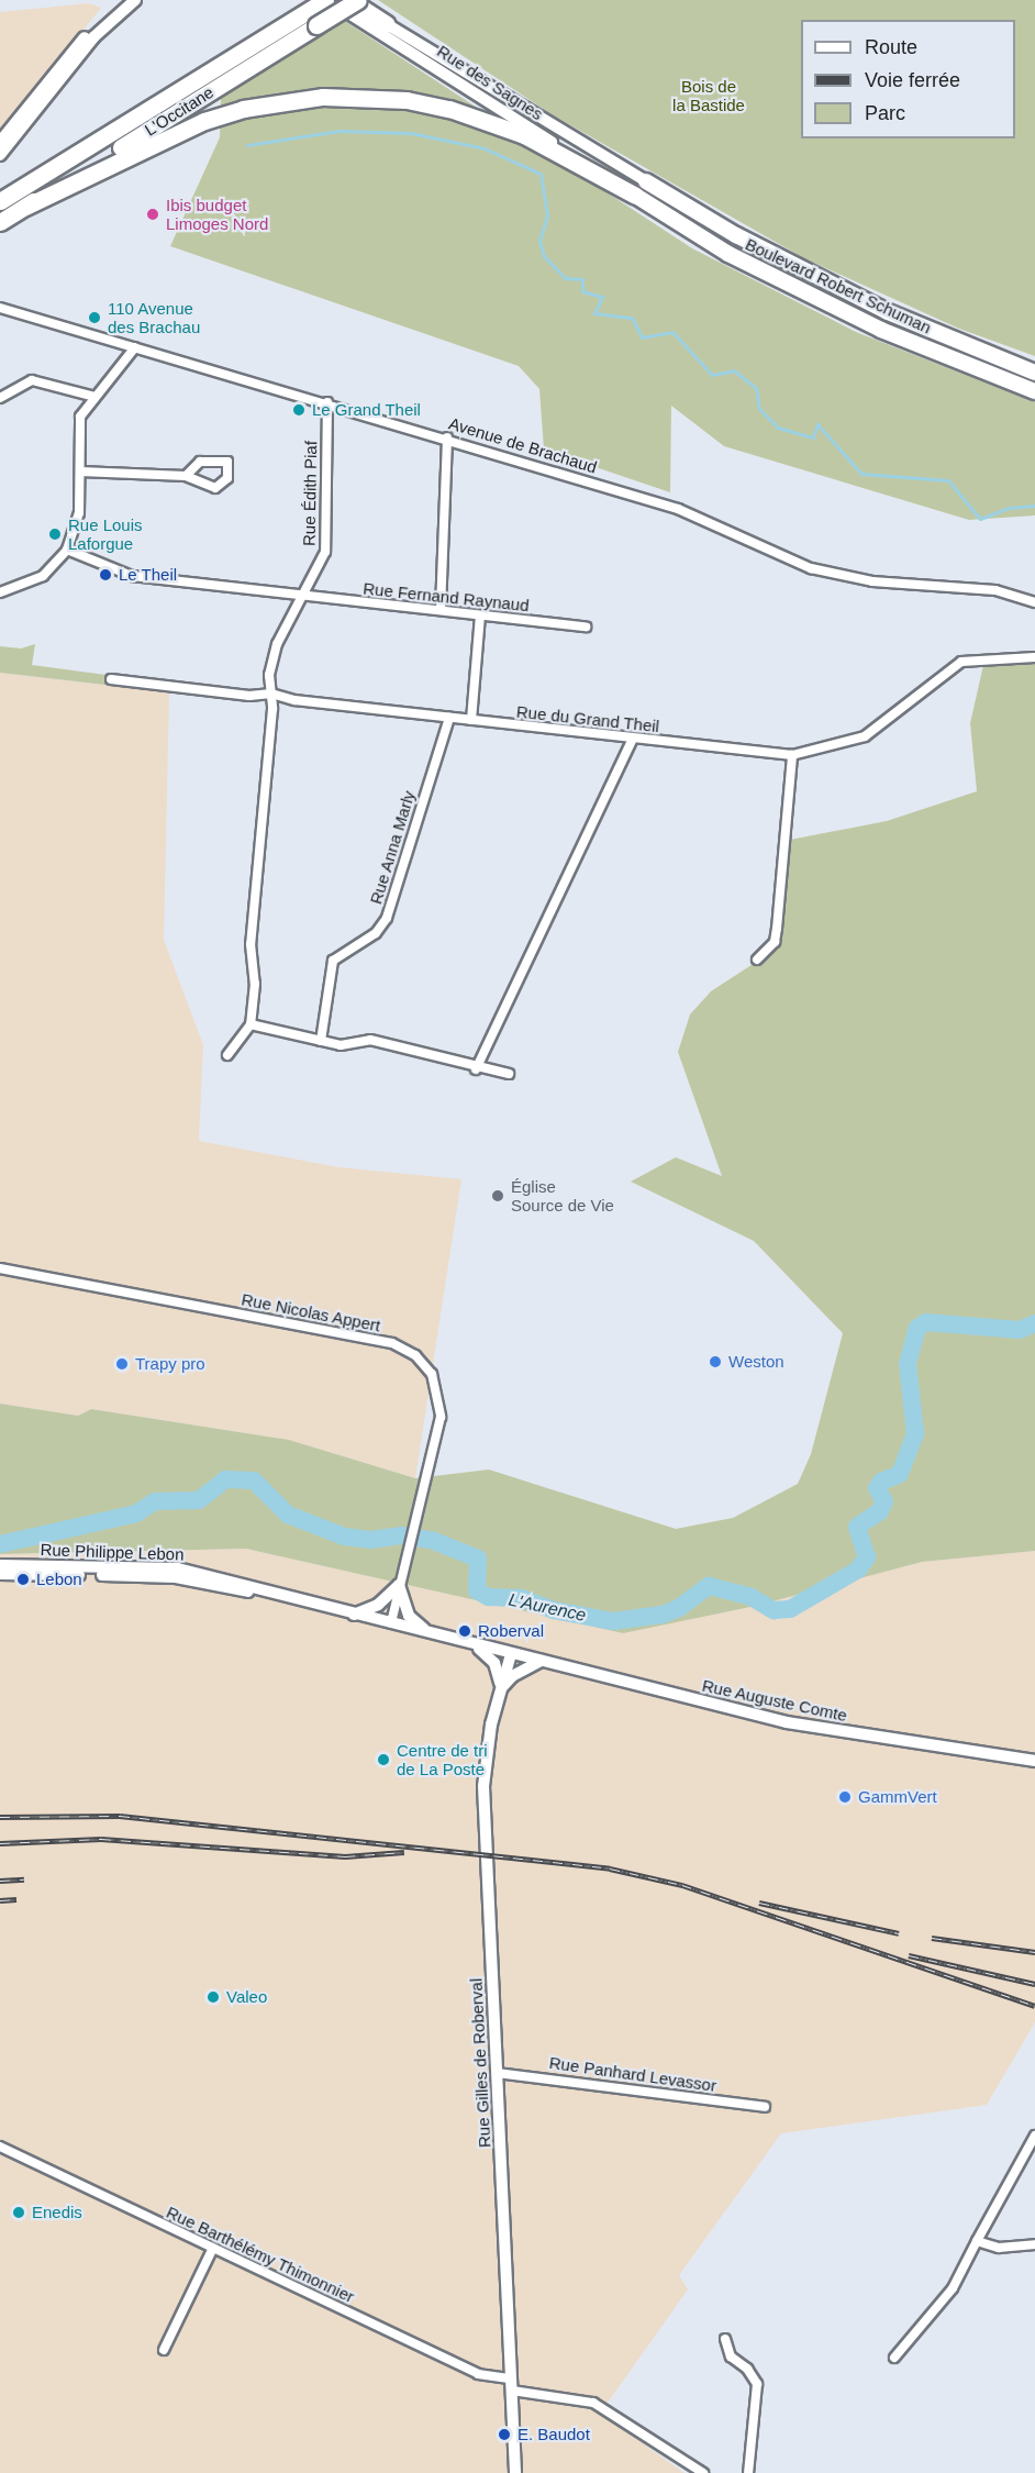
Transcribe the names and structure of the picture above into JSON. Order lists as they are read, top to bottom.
{
  "streets": {
    "highway": ["L'Occitane"],
    "main road": ["Boulevard Robert Schuman"],
    "street": [
      "Rue des Sagnes",
      "Avenue de Brachaud",
      "Rue Édith Piaf",
      "Rue Fernand Raynaud",
      "Rue du Grand Theil",
      "Rue Anna Marly",
      "Rue Nicolas Appert",
      "Rue Philippe Lebon",
      "Rue Auguste Comte",
      "Rue Gilles de Roberval",
      "Rue Panhard Levassor",
      "Rue Barthélémy Thimonnier"
    ]
  },
  "crossings": [
    ["Rue des Sagnes", "L'Occitane"],
    ["Rue des Sagnes", "Boulevard Robert Schuman"],
    ["Avenue de Brachaud", "Rue Édith Piaf"],
    ["Rue Édith Piaf", "Rue Fernand Raynaud"],
    ["Rue Édith Piaf", "Rue du Grand Theil"],
    ["Rue du Grand Theil", "Rue Anna Marly"],
    ["Rue Nicolas Appert", "Rue Philippe Lebon"],
    ["Rue Philippe Lebon", "Rue Auguste Comte"],
    ["Rue Philippe Lebon", "Rue Gilles de Roberval"],
    ["Rue Auguste Comte", "Rue Gilles de Roberval"],
    ["Rue Gilles de Roberval", "Rue Panhard Levassor"],
    ["Rue Gilles de Roberval", "Rue Barthélémy Thimonnier"]
  ],
  "water": ["L'Aurence"],
  "parks": ["Bois de la Bastide"],
  "places": [
    "Ibis budget Limoges Nord",
    "110 Avenue des Brachau",
    "Le Grand Theil",
    "Rue Louis Laforgue",
    "Le Theil",
    "Église Source de Vie",
    "Weston",
    "Trapy pro",
    "Lebon",
    "Roberval",
    "Centre de tri de La Poste",
    "GammVert",
    "Valeo",
    "Enedis",
    "E. Baudot"
  ],
  "legend": ["Route", "Voie ferrée", "Parc"]
}
